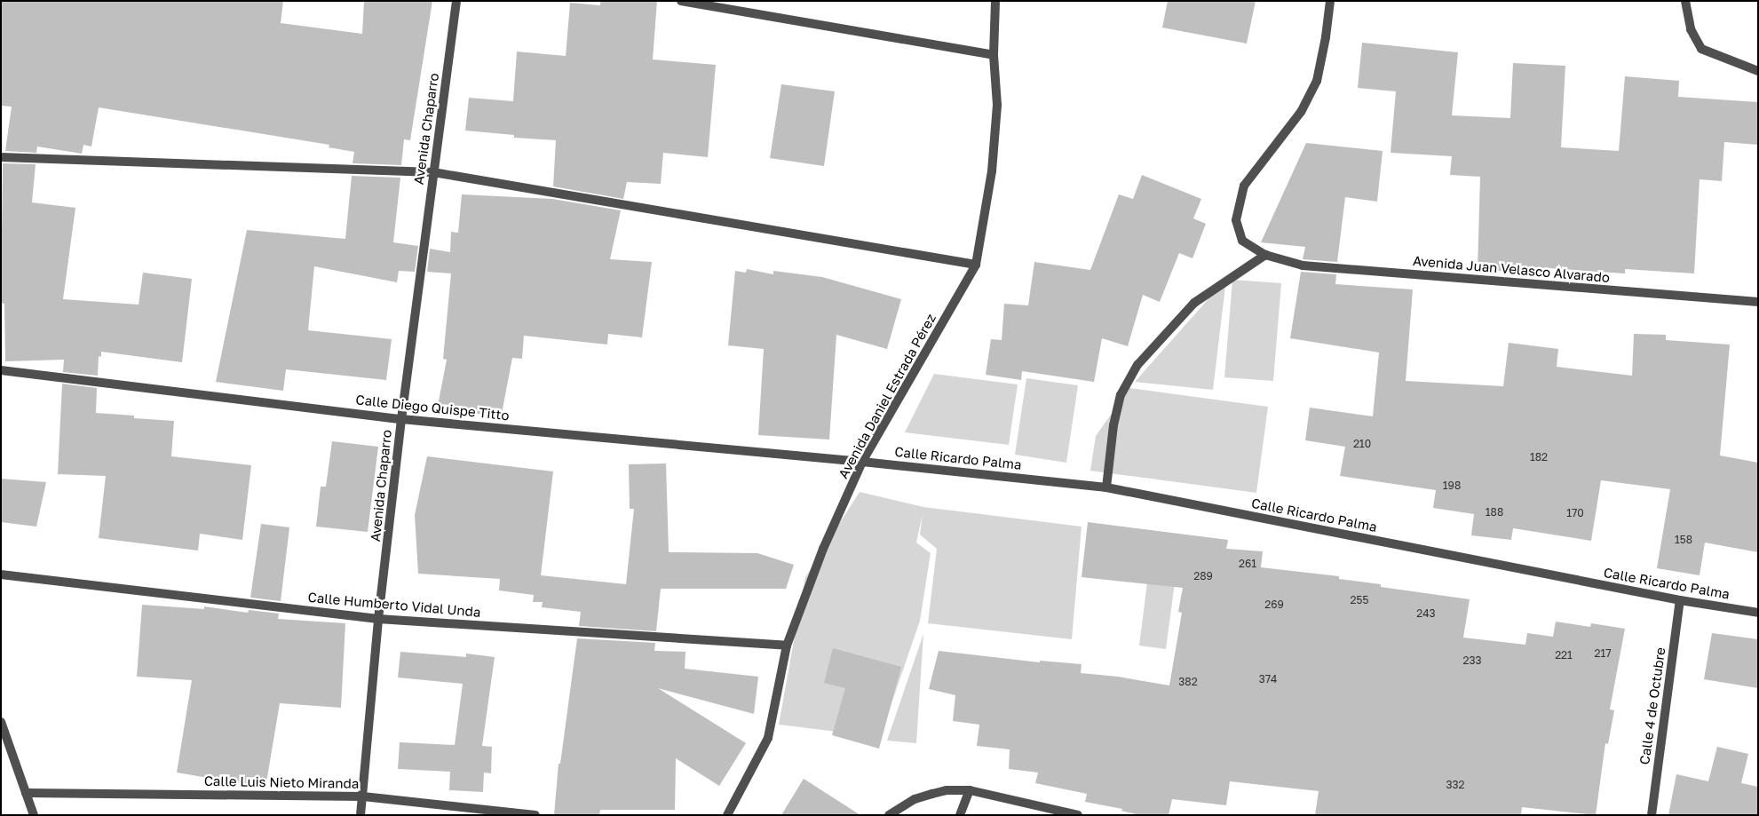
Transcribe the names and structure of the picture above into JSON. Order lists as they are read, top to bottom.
{
  "streets": {
    "street": [
      "Avenida Chaparro",
      "Avenida Juan Velasco Alvarado",
      "Avenida Daniel Estrada Pérez",
      "Calle Diego Quispe Titto",
      "Calle Ricardo Palma",
      "Calle Humberto Vidal Unda",
      "Calle 4 de Octubre",
      "Calle Luis Nieto Miranda"
    ]
  },
  "crossings": [
    ["Avenida Chaparro", "Calle Diego Quispe Titto"],
    ["Avenida Chaparro", "Calle Humberto Vidal Unda"],
    ["Avenida Chaparro", "Calle Luis Nieto Miranda"],
    ["Avenida Daniel Estrada Pérez", "Calle Diego Quispe Titto"],
    ["Avenida Daniel Estrada Pérez", "Calle Ricardo Palma"],
    ["Avenida Daniel Estrada Pérez", "Calle Humberto Vidal Unda"],
    ["Calle Diego Quispe Titto", "Calle Ricardo Palma"],
    ["Calle Ricardo Palma", "Calle 4 de Octubre"]
  ],
  "house_numbers": [
    "210",
    "182",
    "198",
    "188",
    "170",
    "158",
    "261",
    "289",
    "255",
    "269",
    "243",
    "217",
    "221",
    "233",
    "374",
    "382",
    "332"
  ]
}
